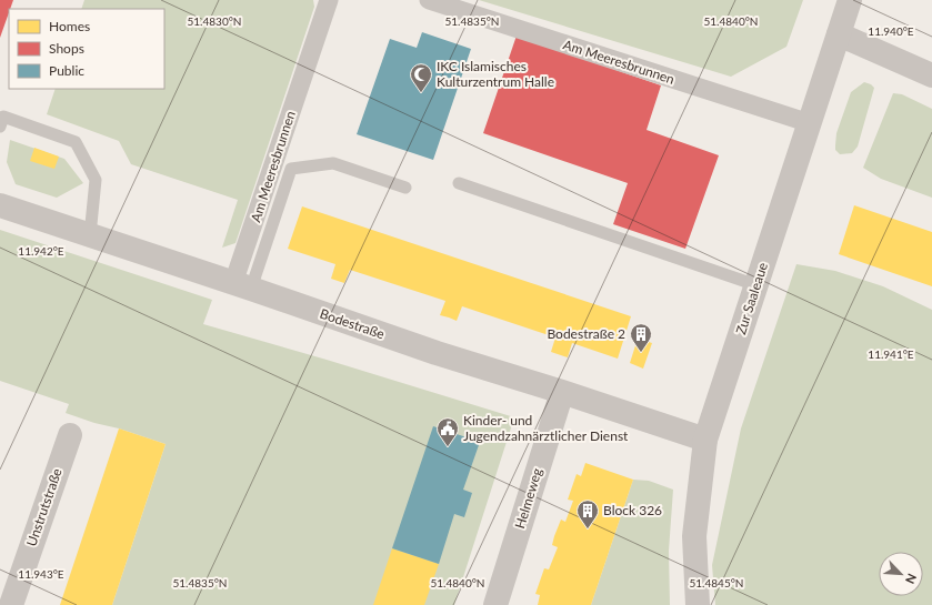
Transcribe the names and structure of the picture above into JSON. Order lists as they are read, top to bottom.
{
  "streets": {
    "street": [
      "Am Meeresbrunnen",
      "Zur Saaleaue",
      "Bodestraße",
      "Helmeweg",
      "Unstrutstraße"
    ]
  },
  "crossings": [
    ["Am Meeresbrunnen", "Zur Saaleaue"],
    ["Am Meeresbrunnen", "Bodestraße"],
    ["Zur Saaleaue", "Bodestraße"],
    ["Bodestraße", "Helmeweg"]
  ],
  "places": {
    "mosque": ["IKC Islamisches Kulturzentrum Halle"],
    "building": ["Bodestraße 2", "Block 326"],
    "public building": ["Kinder- und Jugendzahnärztlicher Dienst"]
  },
  "legend": ["Homes", "Shops", "Public"],
  "north": "bottom right",
  "coordinates": [
    "51.4830°N",
    "51.4835°N",
    "51.4840°N",
    "11.940°E",
    "11.942°E",
    "11.941°E",
    "11.943°E",
    "51.4845°N"
  ]
}
